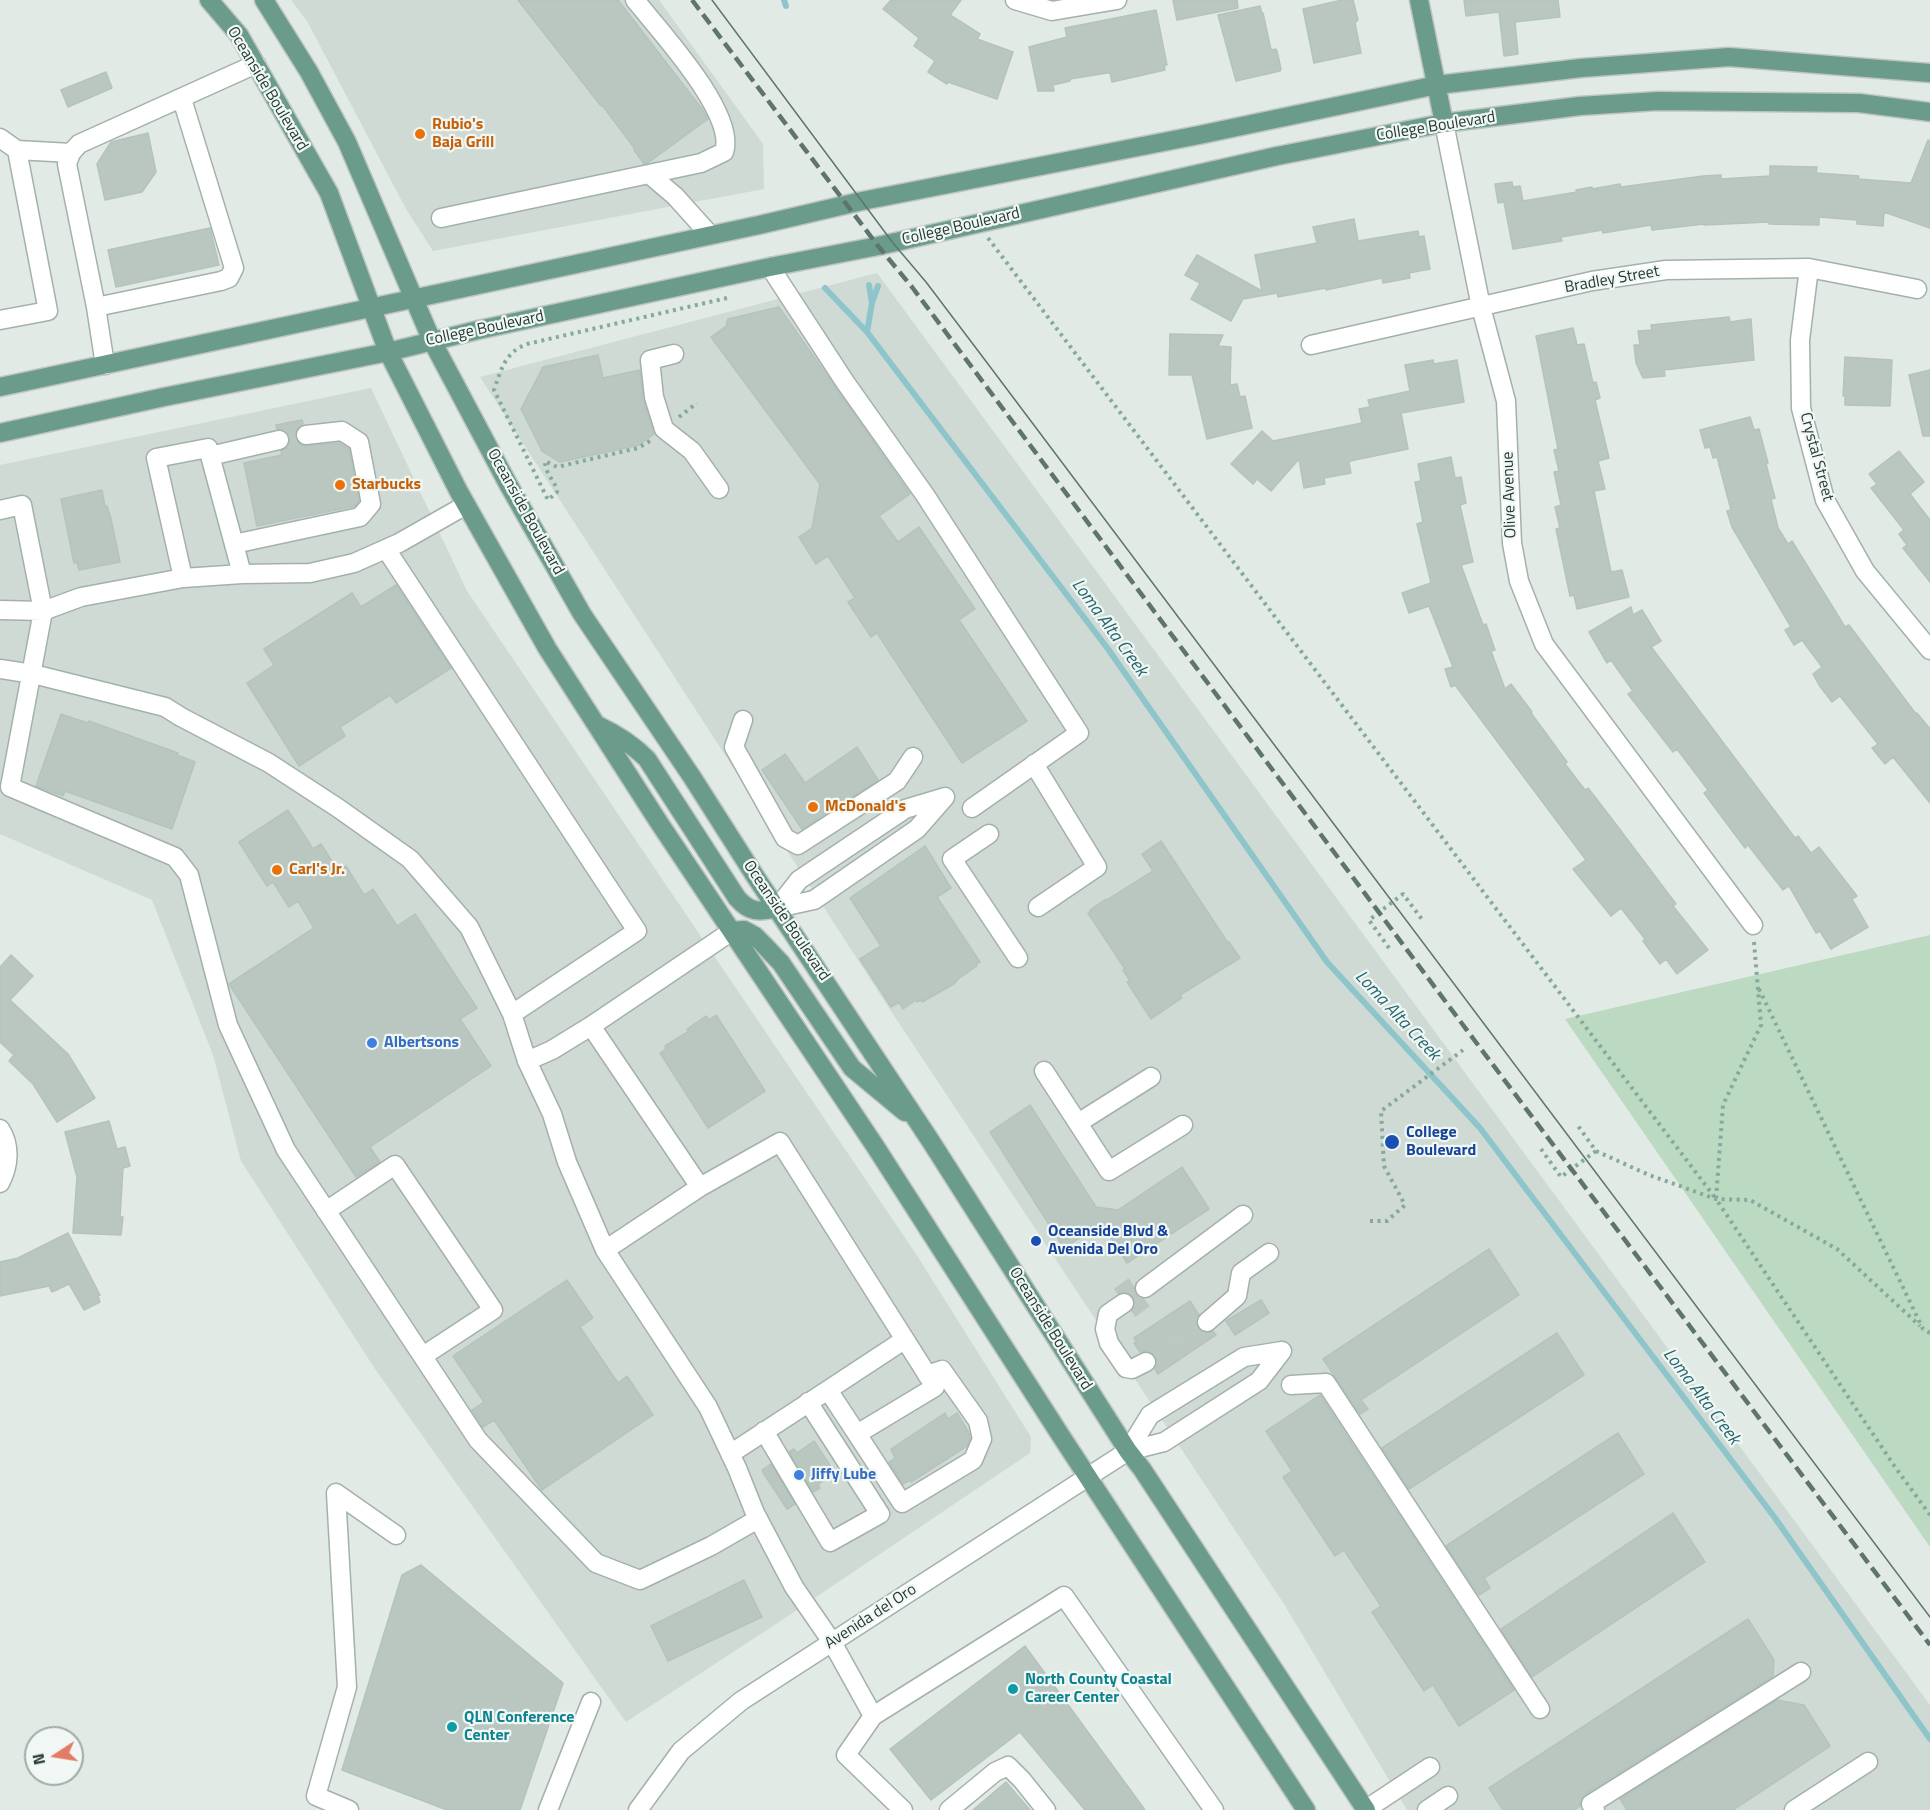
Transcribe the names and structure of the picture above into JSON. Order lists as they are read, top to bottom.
{
  "streets": {
    "main road": ["Oceanside Boulevard", "College Boulevard", "Olive Avenue"],
    "street": ["Bradley Street", "Crystal Street", "Avenida del Oro"]
  },
  "crossings": [
    ["Oceanside Boulevard", "College Boulevard"],
    ["Oceanside Boulevard", "Avenida del Oro"],
    ["College Boulevard", "Olive Avenue"],
    ["Bradley Street", "Crystal Street"],
    ["Bradley Street", "Olive Avenue"]
  ],
  "water": ["Loma Alta Creek"],
  "places": [
    "Rubio's Baja Grill",
    "Starbucks",
    "McDonald's",
    "Carl's Jr.",
    "Albertsons",
    "College Boulevard",
    "Oceanside Blvd & Avenida Del Oro",
    "Jiffy Lube",
    "North County Coastal Career Center",
    "QLN Conference Center"
  ],
  "north": "left"
}
